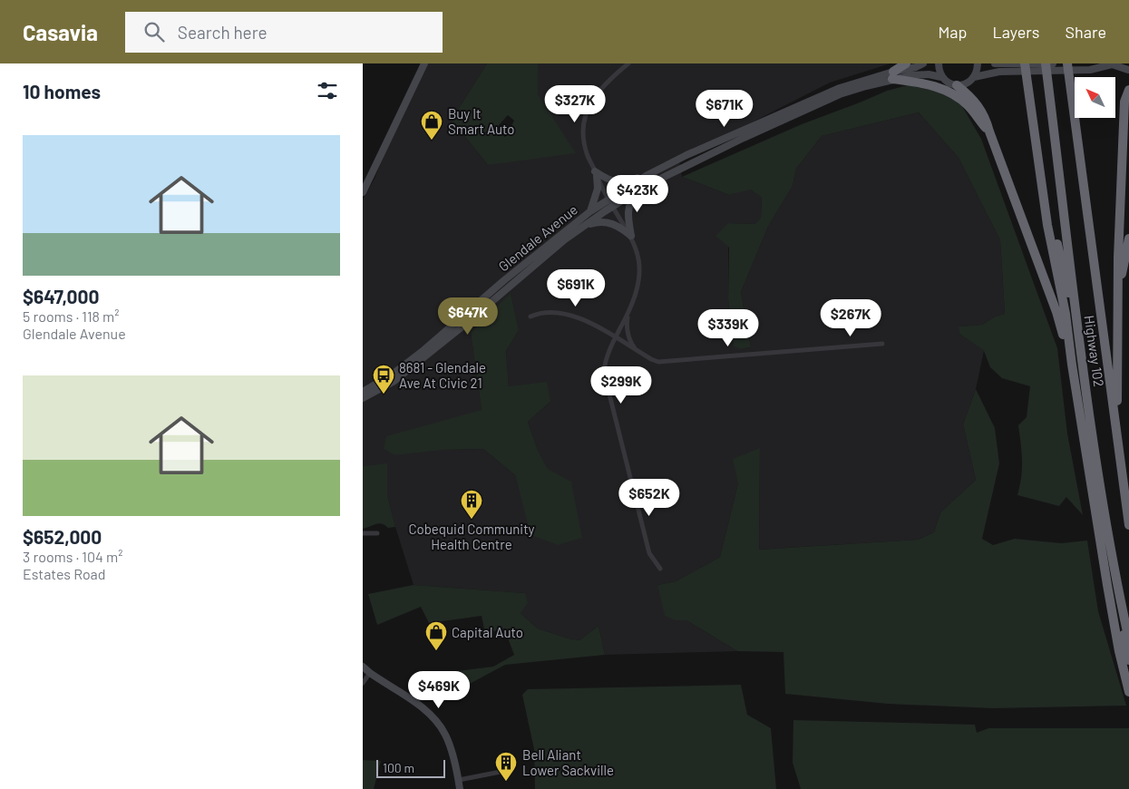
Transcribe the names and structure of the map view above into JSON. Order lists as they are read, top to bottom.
{
  "streets": {
    "highway": ["Highway 102"],
    "main road": ["Glendale Avenue"]
  },
  "places": {
    "shop": ["Buy It Smart Auto", "Capital Auto"],
    "bus stop": ["8681 - Glendale Ave At Civic 21"],
    "building": ["Cobequid Community Health Centre", "Bell Aliant Lower Sackville"]
  },
  "scale_bar": "100 m",
  "north": "top left",
  "page": {
    "header": "Casavia",
    "search": "Search here",
    "nav": ["Map", "Layers", "Share"],
    "heading": "10 homes",
    "price": [
      "$327K",
      "$671K",
      "$423K",
      "$691K",
      "$647K",
      "$267K",
      "$339K",
      "$299K",
      "$652K",
      "$469K"
    ],
    "list": [
      {
        "name": "$647,000",
        "note": "5 rooms · 118 m² · Glendale Avenue"
      },
      {
        "name": "$652,000",
        "note": "3 rooms · 104 m² · Estates Road"
      }
    ],
    "scale": "100 m"
  }
}
